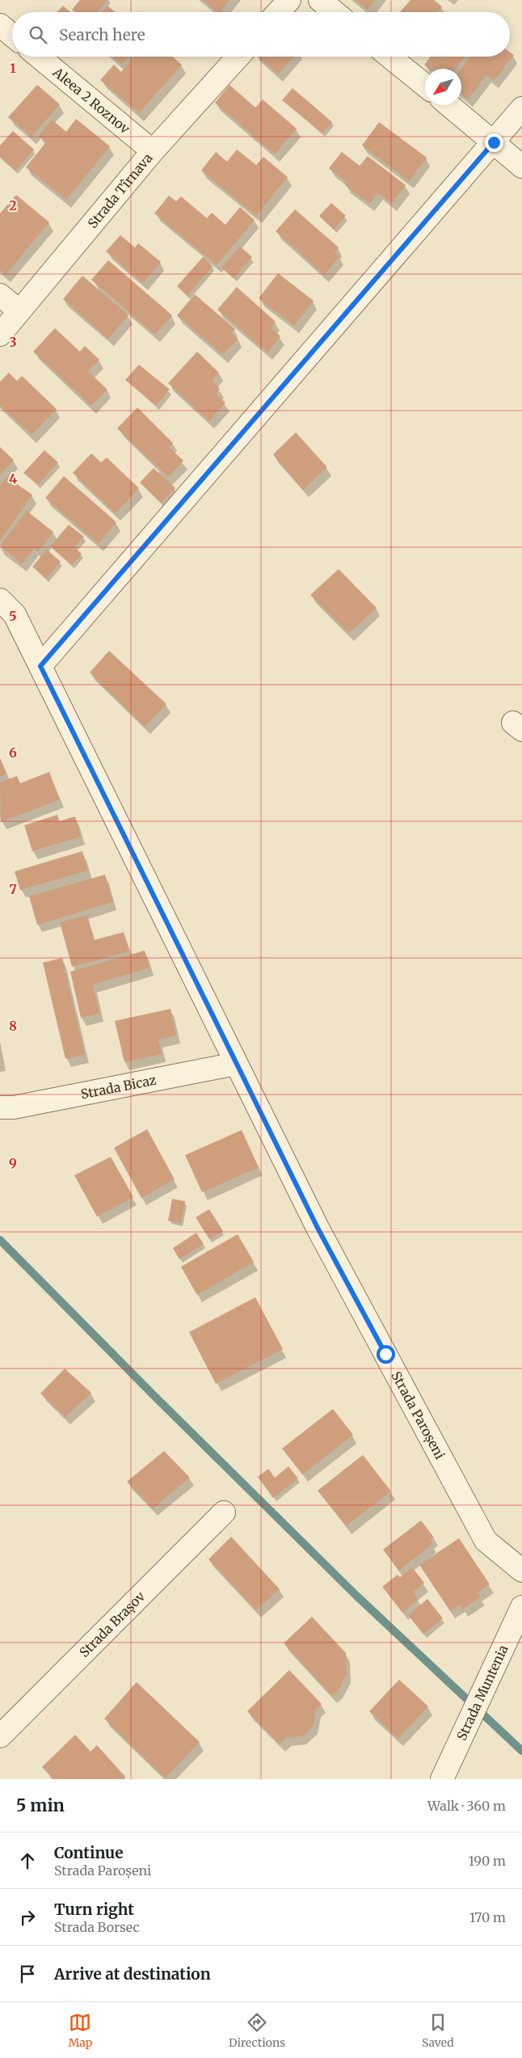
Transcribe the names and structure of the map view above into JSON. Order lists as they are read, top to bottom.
{
  "streets": {
    "street": [
      "Aleea 2 Roznov",
      "Strada Tîrnava",
      "Strada Bicaz",
      "Strada Paroșeni",
      "Strada Brașov",
      "Strada Muntenia"
    ]
  },
  "crossings": [
    ["Aleea 2 Roznov", "Strada Tîrnava"],
    ["Strada Bicaz", "Strada Paroșeni"]
  ],
  "north": "bottom left",
  "page": {
    "search": "Search here",
    "heading": ["5 min", "Walk · 360 m"],
    "list": [
      ["Continue", "Strada Paroșeni", "190 m"],
      ["Turn right", "Strada Borsec", "170 m"],
      "Arrive at destination"
    ],
    "nav": ["Map", "Directions", "Saved"]
  },
  "grid": {
    "rows": [
      "1",
      "2",
      "3",
      "4",
      "5",
      "6",
      "7",
      "8",
      "9"
    ]
  }
}
